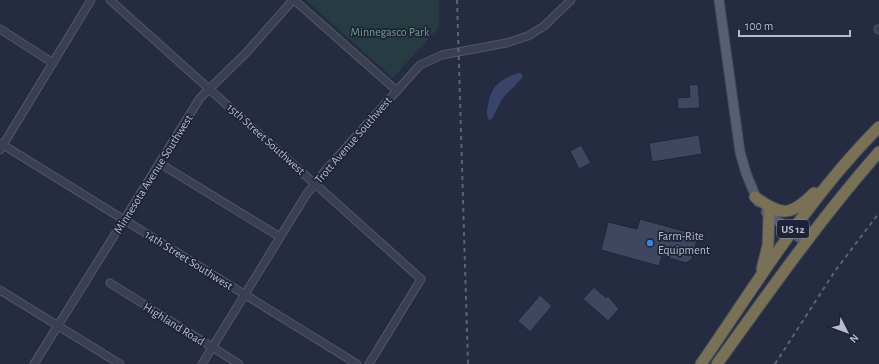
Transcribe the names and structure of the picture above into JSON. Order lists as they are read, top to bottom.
{
  "streets": {
    "highway": ["US 12"],
    "street": [
      "15th Street Southwest",
      "Trott Avenue Southwest",
      "Minnesota Avenue Southwest",
      "14th Street Southwest",
      "Highland Road"
    ]
  },
  "crossings": [
    ["15th Street Southwest", "Trott Avenue Southwest"],
    ["15th Street Southwest", "Minnesota Avenue Southwest"],
    ["Trott Avenue Southwest", "14th Street Southwest"],
    ["Trott Avenue Southwest", "Highland Road"],
    ["Minnesota Avenue Southwest", "14th Street Southwest"]
  ],
  "parks": ["Minnegasco Park"],
  "places": ["Farm-Rite Equipment"],
  "scale_bar": "100 m",
  "north": "bottom right"
}
